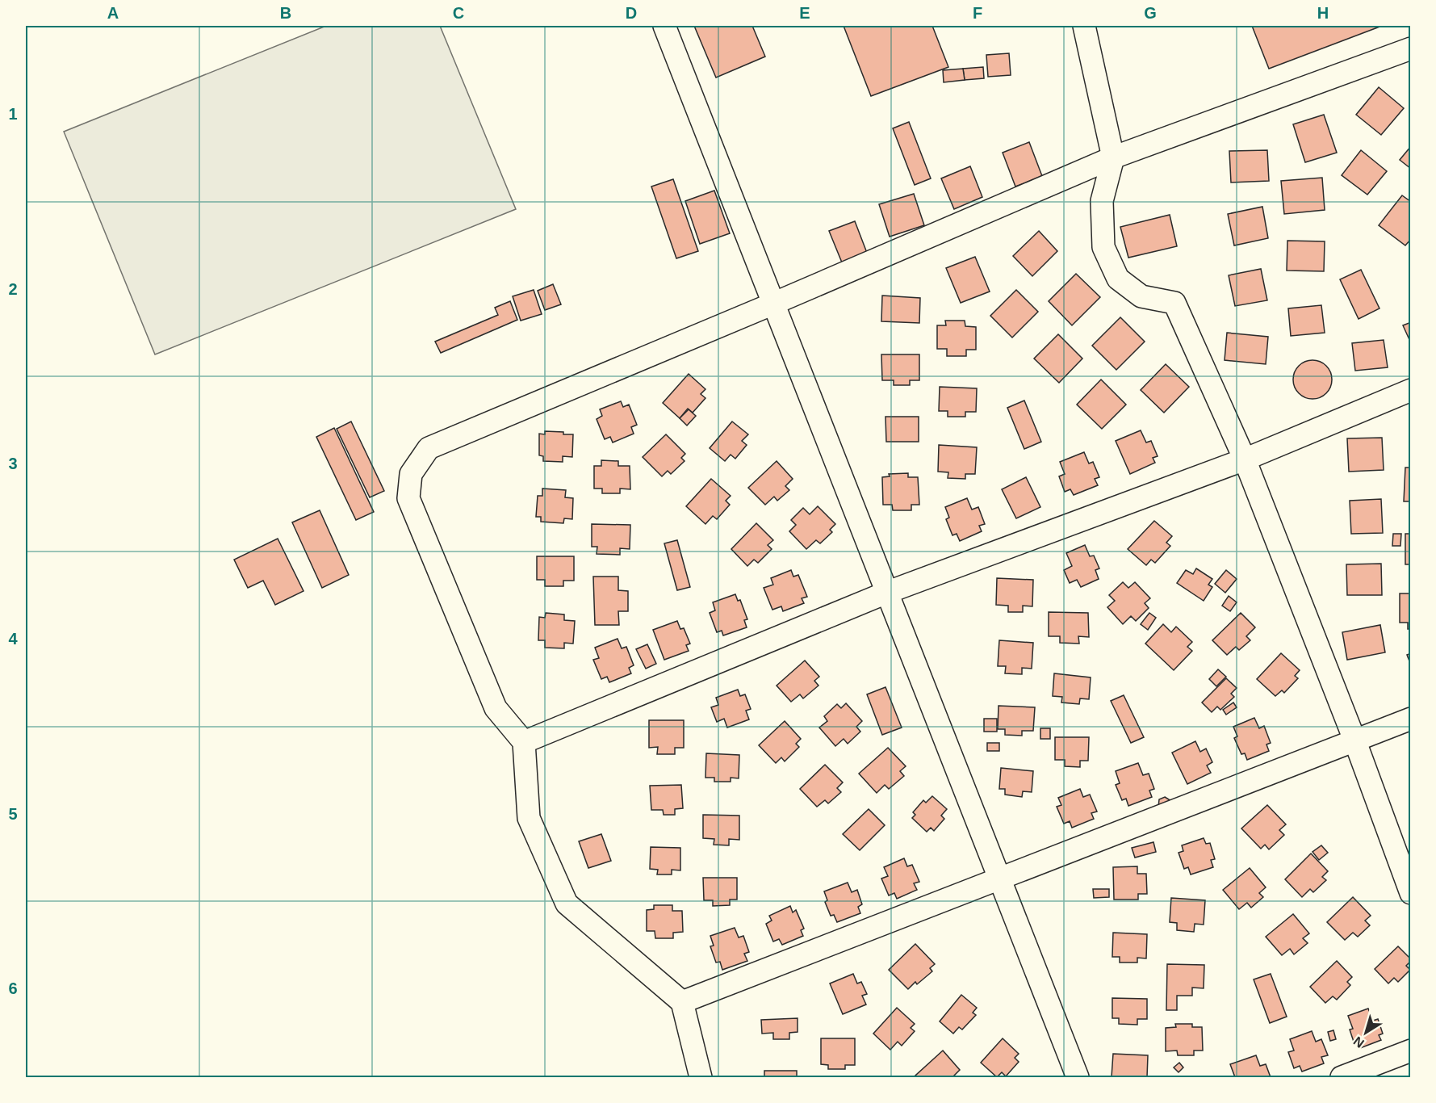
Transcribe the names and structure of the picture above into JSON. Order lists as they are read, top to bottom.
{
  "north": "bottom left",
  "grid": {
    "columns": [
      "A",
      "B",
      "C",
      "D",
      "E",
      "F",
      "G",
      "H"
    ],
    "rows": [
      "1",
      "2",
      "3",
      "4",
      "5",
      "6"
    ]
  }
}
